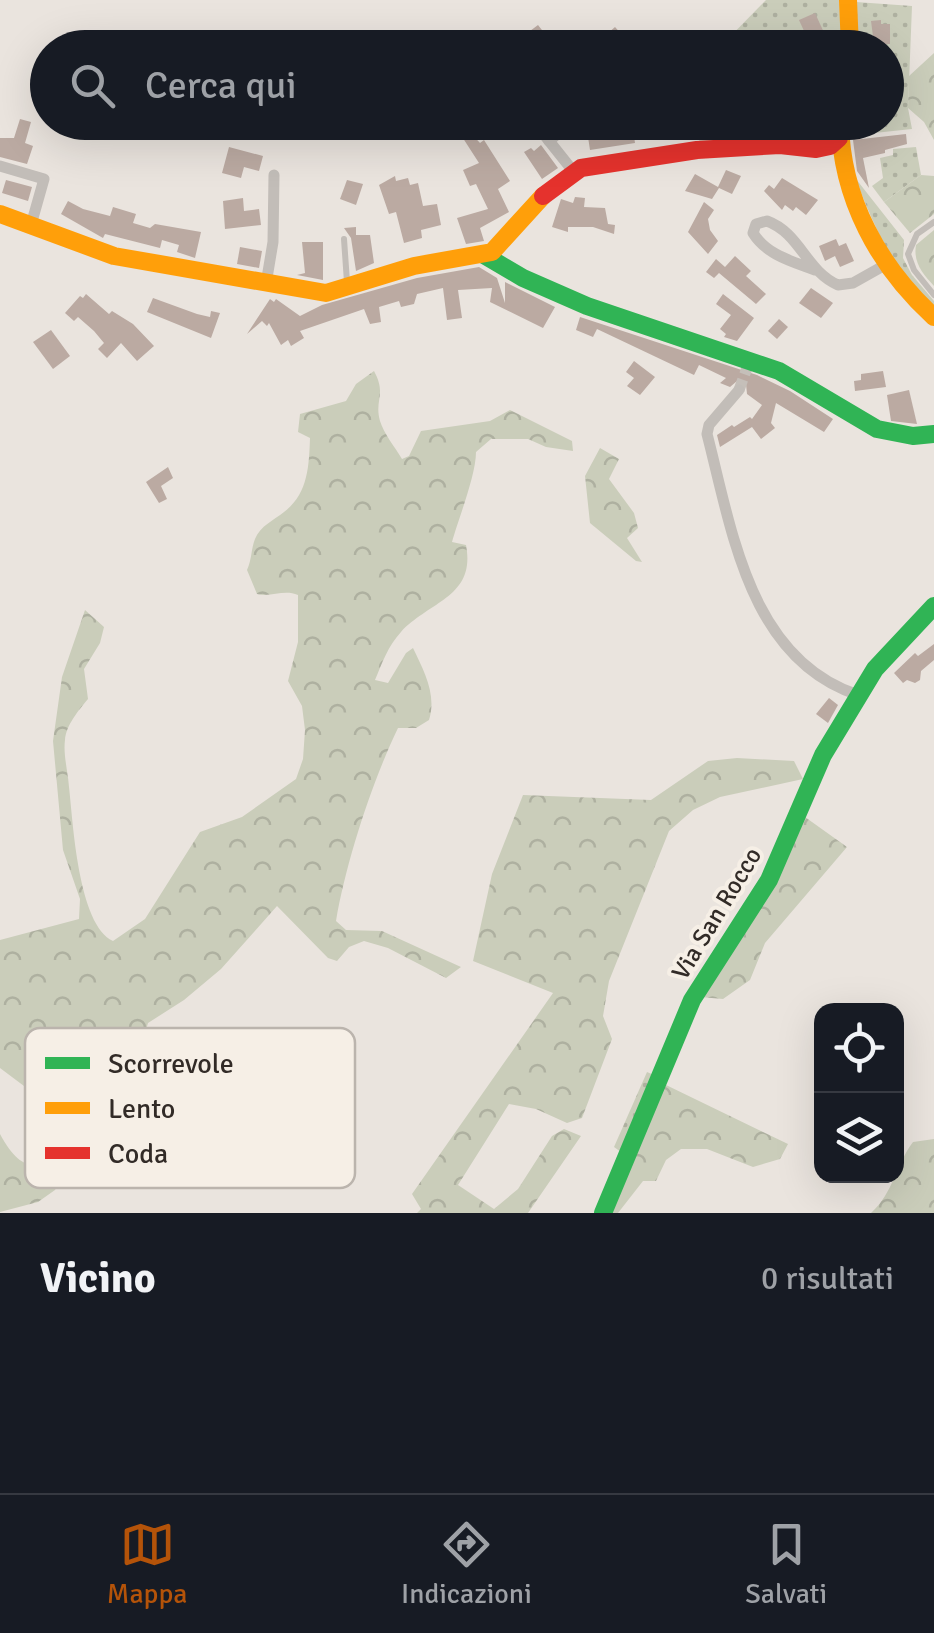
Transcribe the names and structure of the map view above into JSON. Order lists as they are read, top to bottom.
{
  "streets": {
    "street": ["Via San Rocco"]
  },
  "legend": ["Scorrevole", "Lento", "Coda"],
  "page": {
    "search": "Cerca qui",
    "heading": ["Vicino", "0 risultati"],
    "nav": ["Mappa", "Indicazioni", "Salvati"]
  }
}
